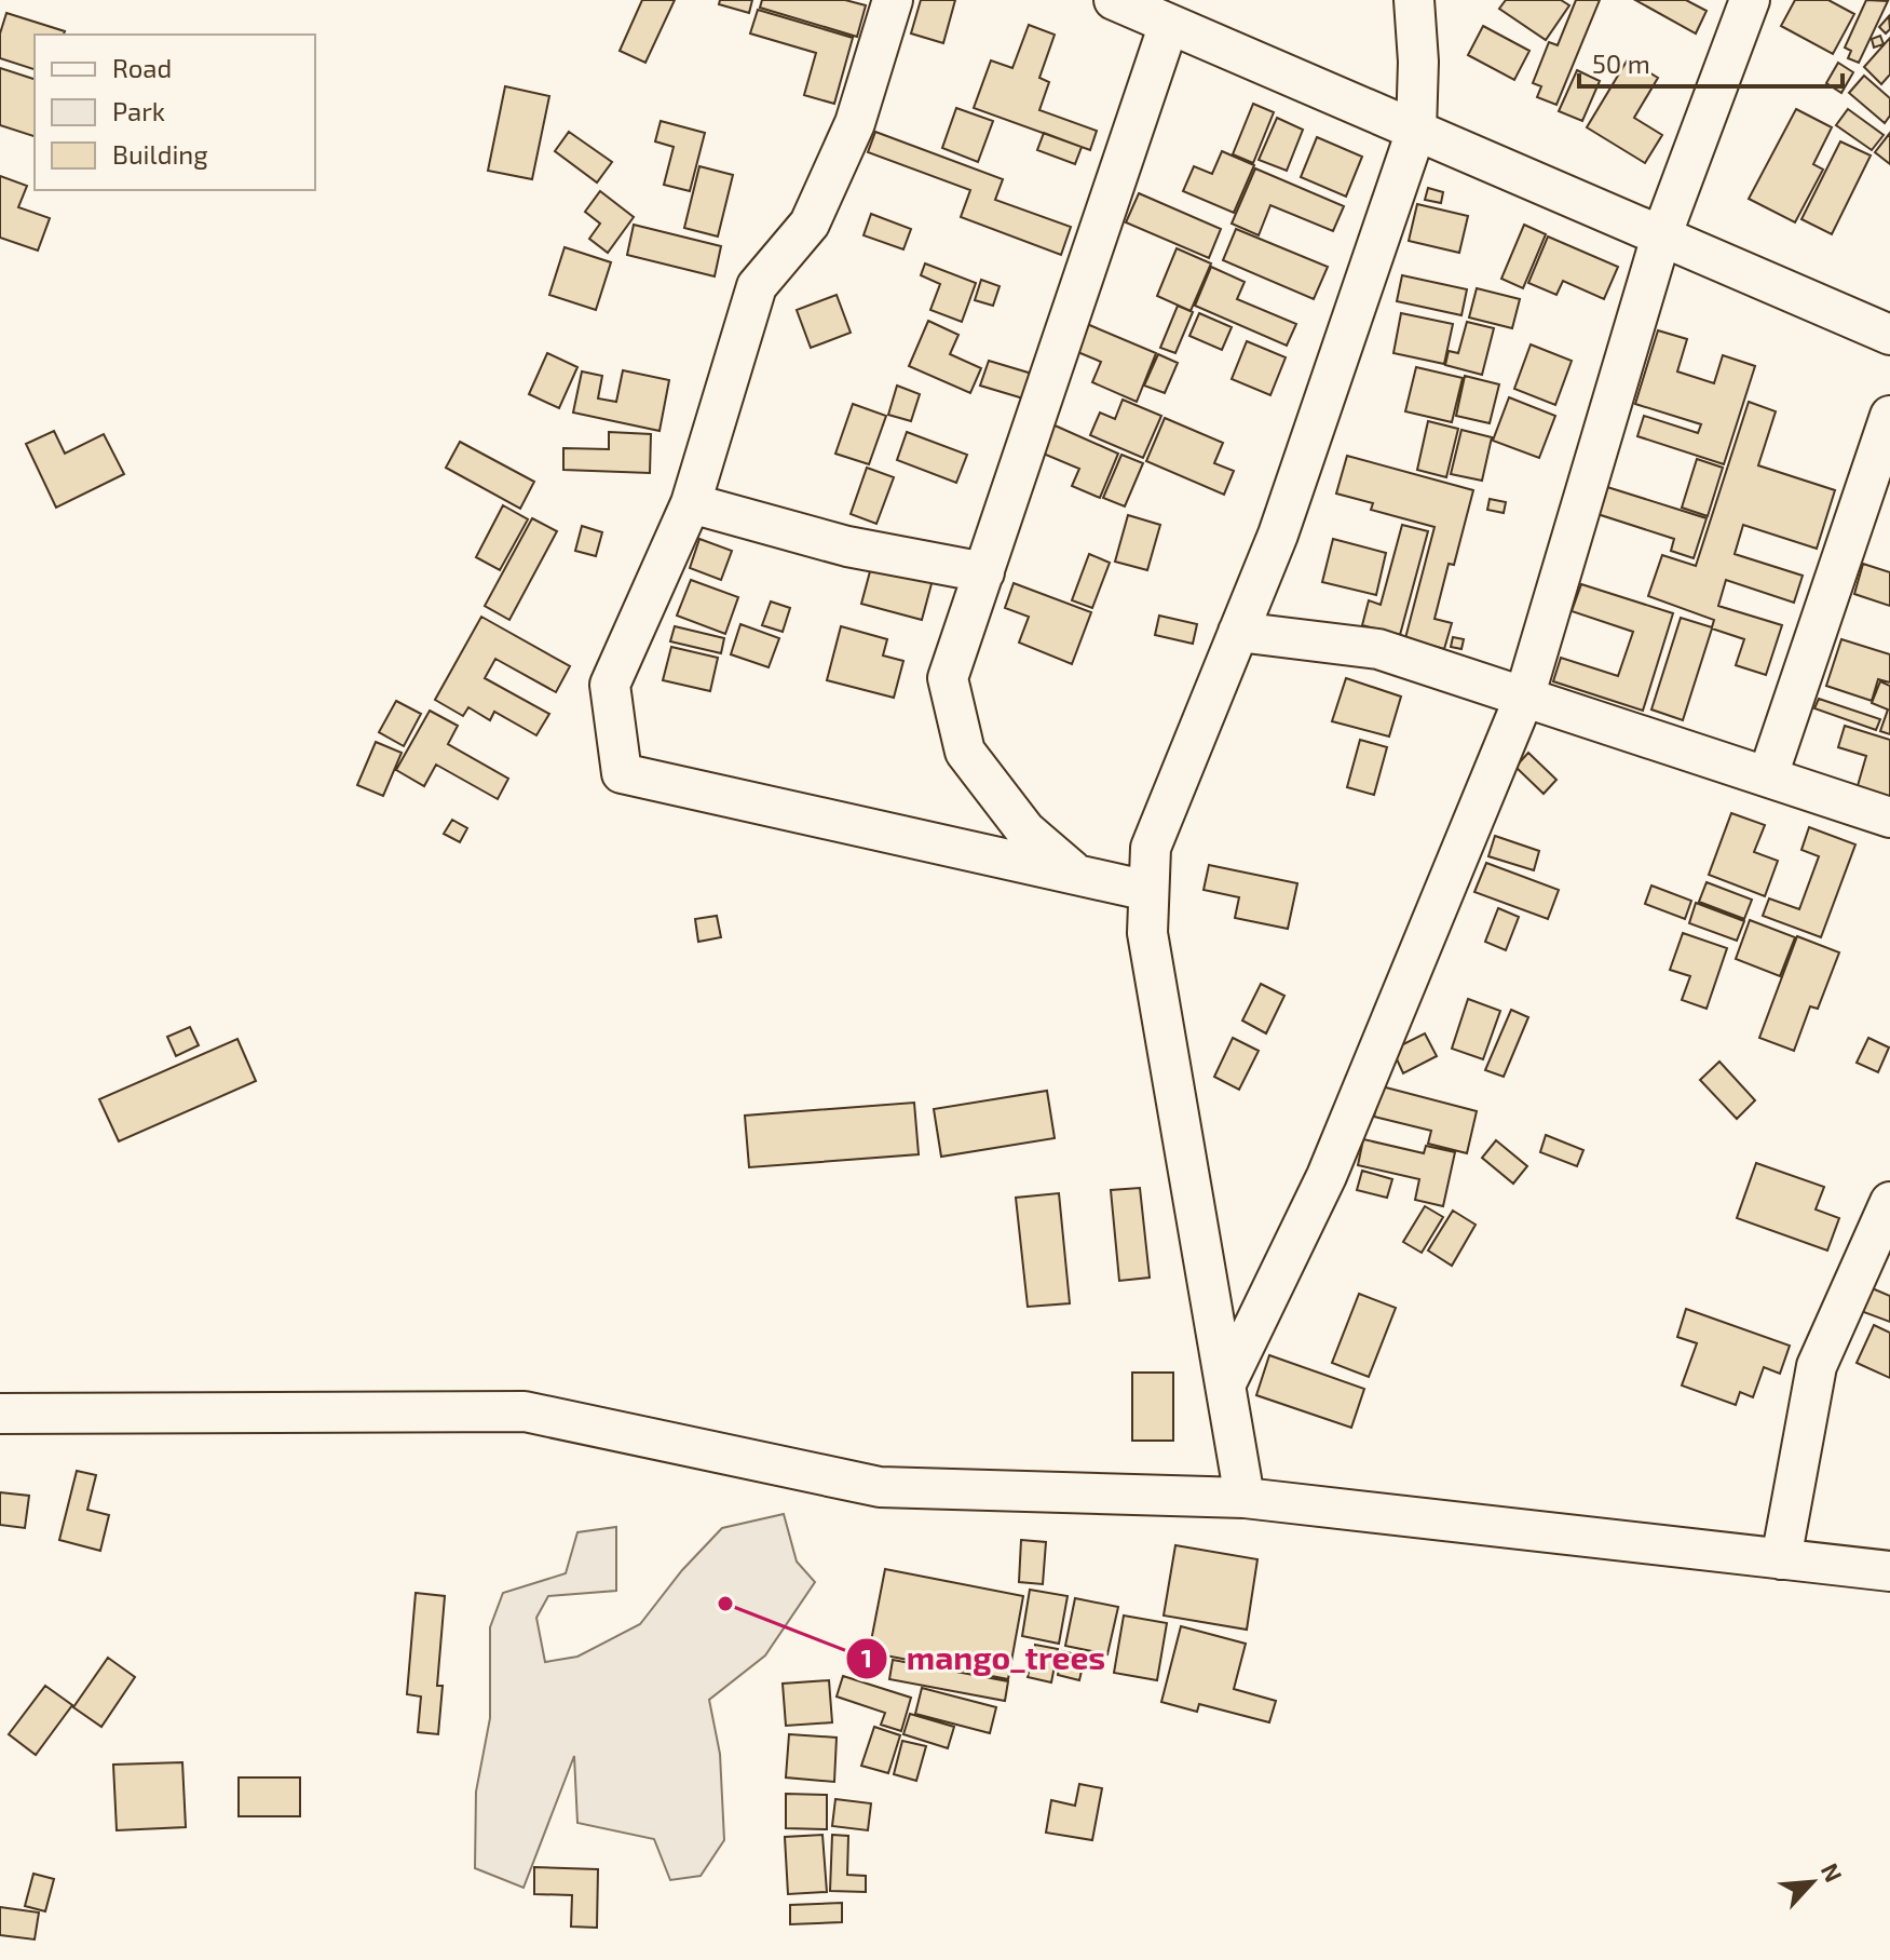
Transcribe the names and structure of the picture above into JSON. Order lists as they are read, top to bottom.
{
  "places": ["mango_trees"],
  "legend": ["Road", "Park", "Building"],
  "scale_bar": "50 m",
  "north": "top right"
}
